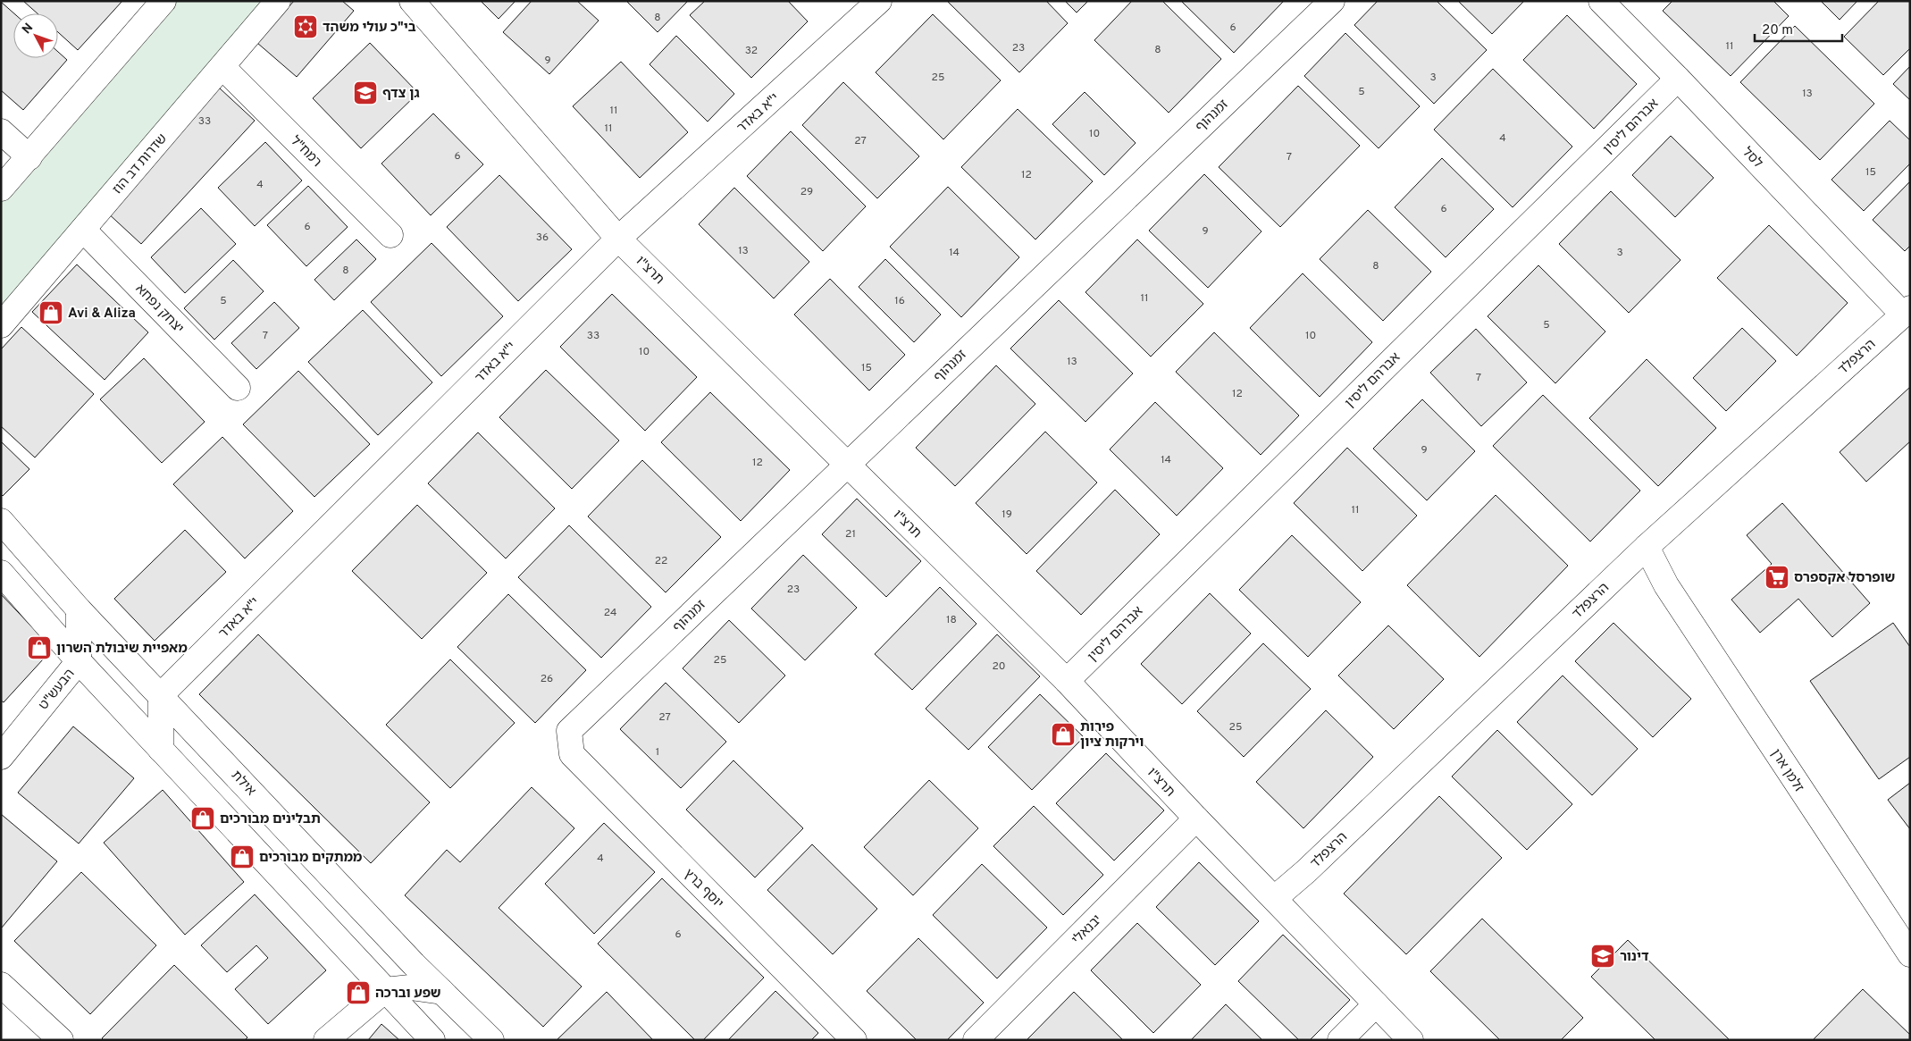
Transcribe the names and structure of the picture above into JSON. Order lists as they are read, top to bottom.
{
  "streets": {
    "street": [
      "י\"א באדר",
      "זמנהוף",
      "אברהם ליסין",
      "רמח\"ל",
      "לסל",
      "שדרות דב הוז",
      "תרצ\"ו",
      "יצחק נפחא",
      "הרצפלד",
      "הבעש\"ט",
      "זלמן ארן",
      "אילת",
      "יוסף ברץ",
      "יבנאלי"
    ]
  },
  "crossings": [
    ["י\"א באדר", "תרצ\"ו"],
    ["י\"א באדר", "אילת"],
    ["זמנהוף", "תרצ\"ו"],
    ["זמנהוף", "יוסף ברץ"],
    ["אברהם ליסין", "לסל"],
    ["אברהם ליסין", "תרצ\"ו"],
    ["רמח\"ל", "שדרות דב הוז"],
    ["לסל", "הרצפלד"],
    ["שדרות דב הוז", "יצחק נפחא"],
    ["תרצ\"ו", "הרצפלד"],
    ["תרצ\"ו", "יבנאלי"],
    ["הרצפלד", "זלמן ארן"],
    ["הבעש\"ט", "אילת"]
  ],
  "places": {
    "synagogue": ["בי\"כ עולי משהד"],
    "school or university": ["גן צדף", "דינור"],
    "shop": [
      "Avi & Aliza",
      "מאפיית שיבולת השרון",
      "פירות וירקות ציון",
      "תבלינים מבורכים",
      "ממתקים מבורכים",
      "שפע וברכה"
    ],
    "supermarket": ["שופרסל אקספרס"]
  },
  "house_numbers": [
    "8",
    "6",
    "11",
    "23",
    "8",
    "32",
    "9",
    "25",
    "3",
    "5",
    "13",
    "11",
    "33",
    "11",
    "10",
    "4",
    "27",
    "6",
    "7",
    "15",
    "12",
    "4",
    "29",
    "6",
    "6",
    "9",
    "36",
    "13",
    "14",
    "3",
    "8",
    "8",
    "11",
    "5",
    "16",
    "5",
    "7",
    "33",
    "10",
    "10",
    "13",
    "15",
    "7",
    "12",
    "9",
    "14",
    "12",
    "11",
    "19",
    "21",
    "22",
    "23",
    "24",
    "18",
    "25",
    "20",
    "26",
    "27",
    "25",
    "1",
    "4",
    "6"
  ],
  "scale_bar": "20 m",
  "north": "top left"
}
